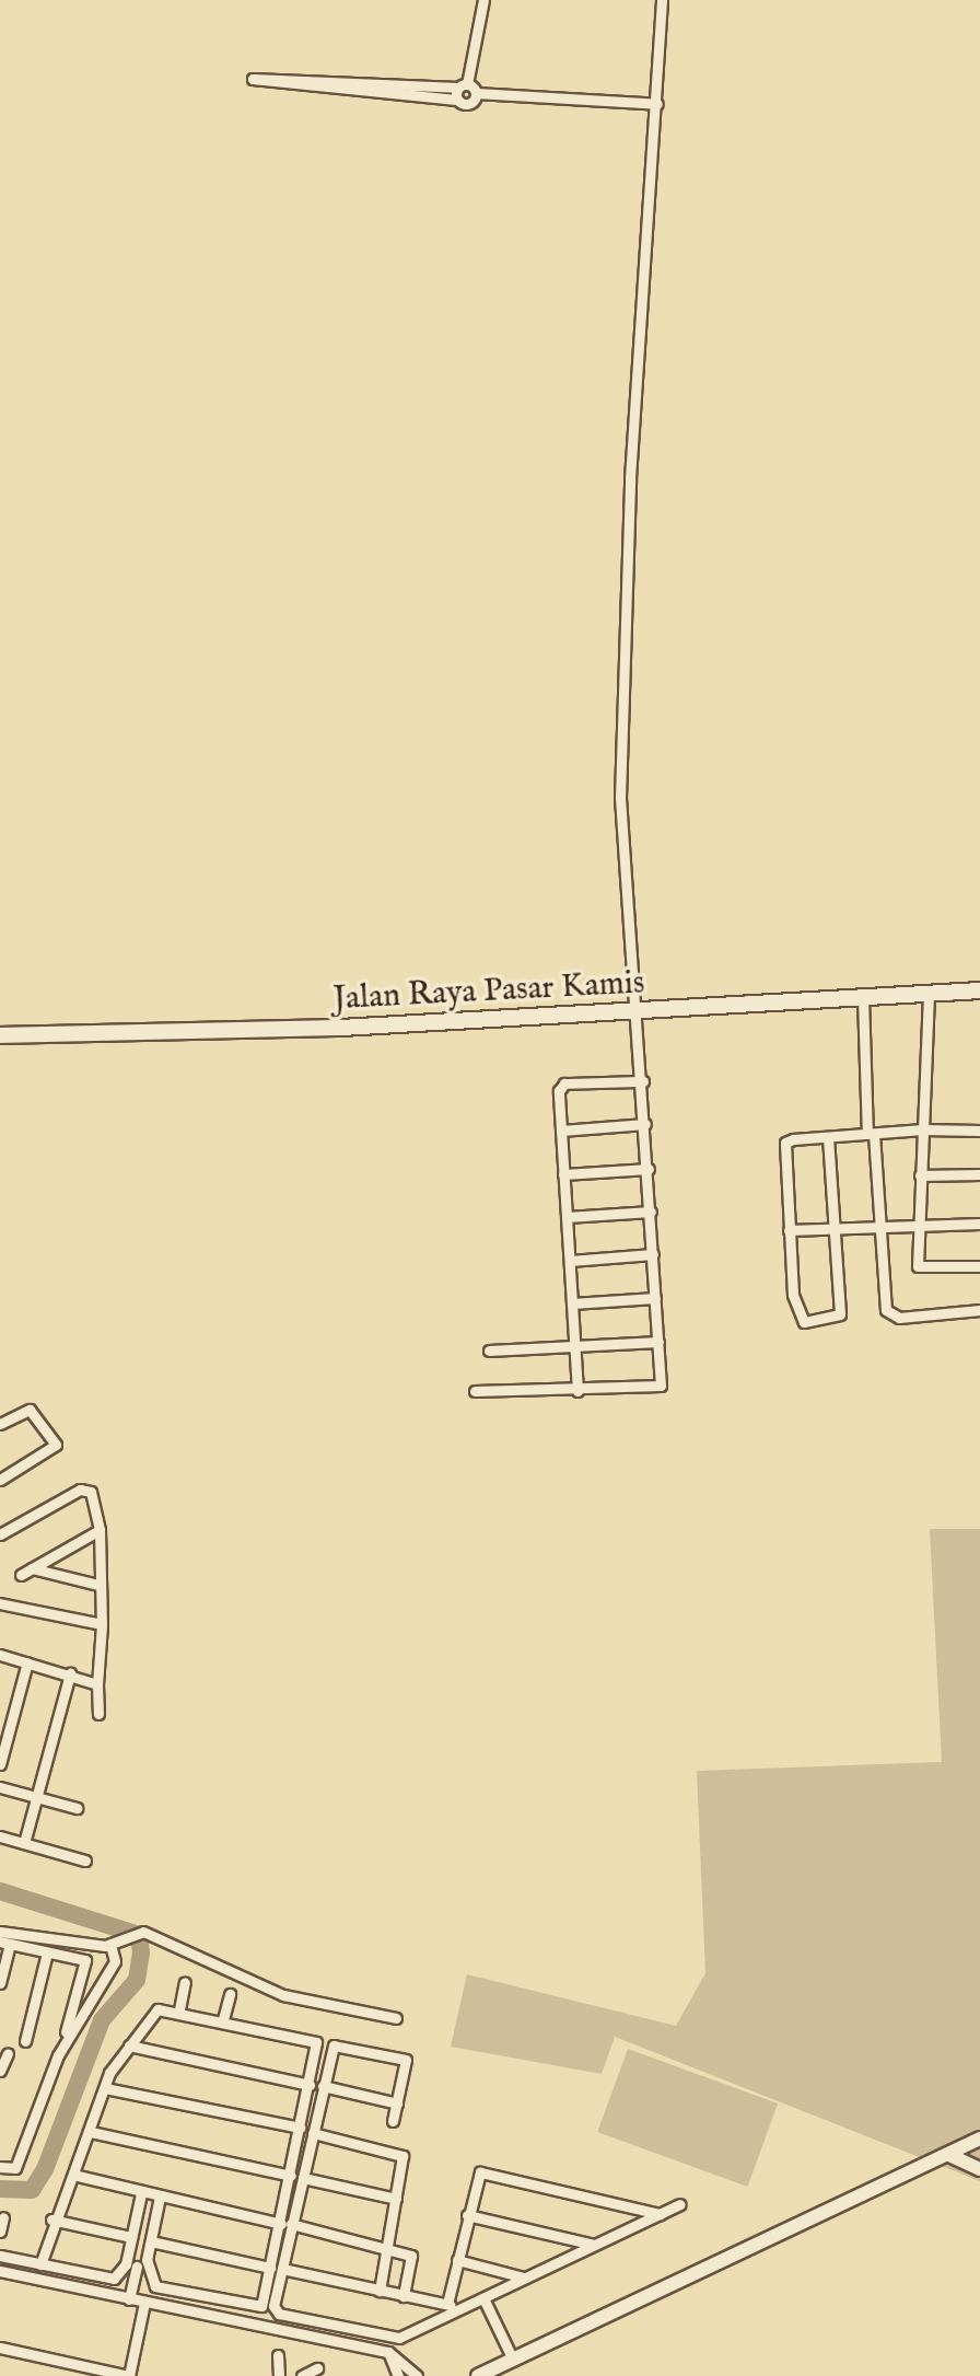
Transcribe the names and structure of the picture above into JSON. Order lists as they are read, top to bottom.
{
  "streets": {
    "main road": ["Jalan Raya Pasar Kamis"]
  }
}
